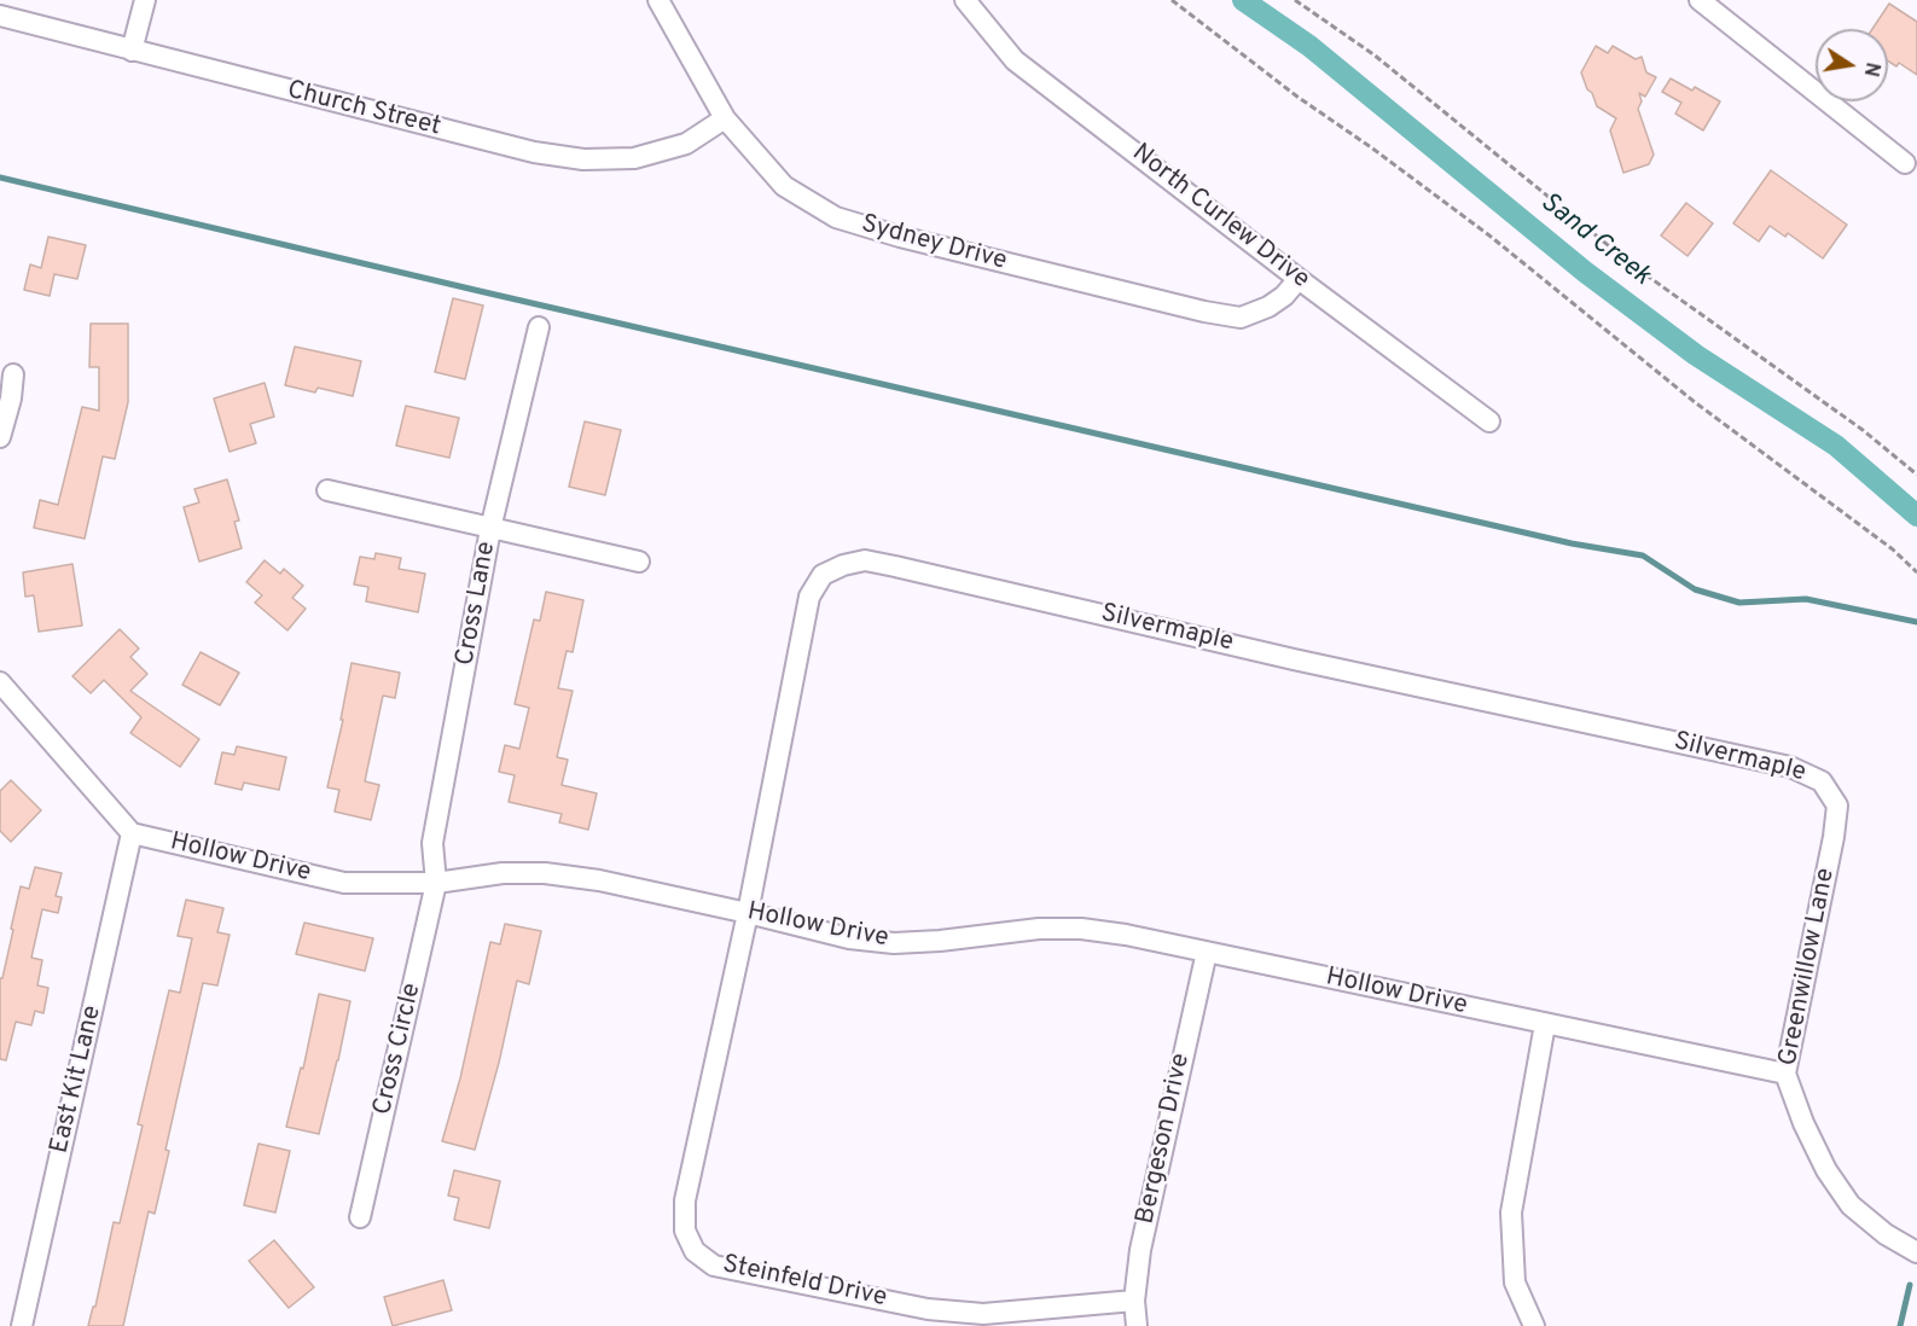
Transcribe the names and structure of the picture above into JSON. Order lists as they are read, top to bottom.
{
  "streets": {
    "street": [
      "Church Street",
      "North Curlew Drive",
      "Sydney Drive",
      "Cross Lane",
      "Silvermaple",
      "Hollow Drive",
      "Greenwillow Lane",
      "Cross Circle",
      "East Kit Lane",
      "Bergeson Drive",
      "Steinfeld Drive"
    ]
  },
  "crossings": [
    ["Church Street", "Sydney Drive"],
    ["North Curlew Drive", "Sydney Drive"],
    ["Cross Lane", "Hollow Drive"],
    ["Cross Lane", "Cross Circle"],
    ["Silvermaple", "Hollow Drive"],
    ["Silvermaple", "Greenwillow Lane"],
    ["Silvermaple", "Steinfeld Drive"],
    ["Hollow Drive", "Greenwillow Lane"],
    ["Hollow Drive", "Cross Circle"],
    ["Hollow Drive", "East Kit Lane"],
    ["Hollow Drive", "Bergeson Drive"],
    ["Hollow Drive", "Steinfeld Drive"],
    ["Bergeson Drive", "Steinfeld Drive"]
  ],
  "water": ["Sand Creek"],
  "north": "right"
}
